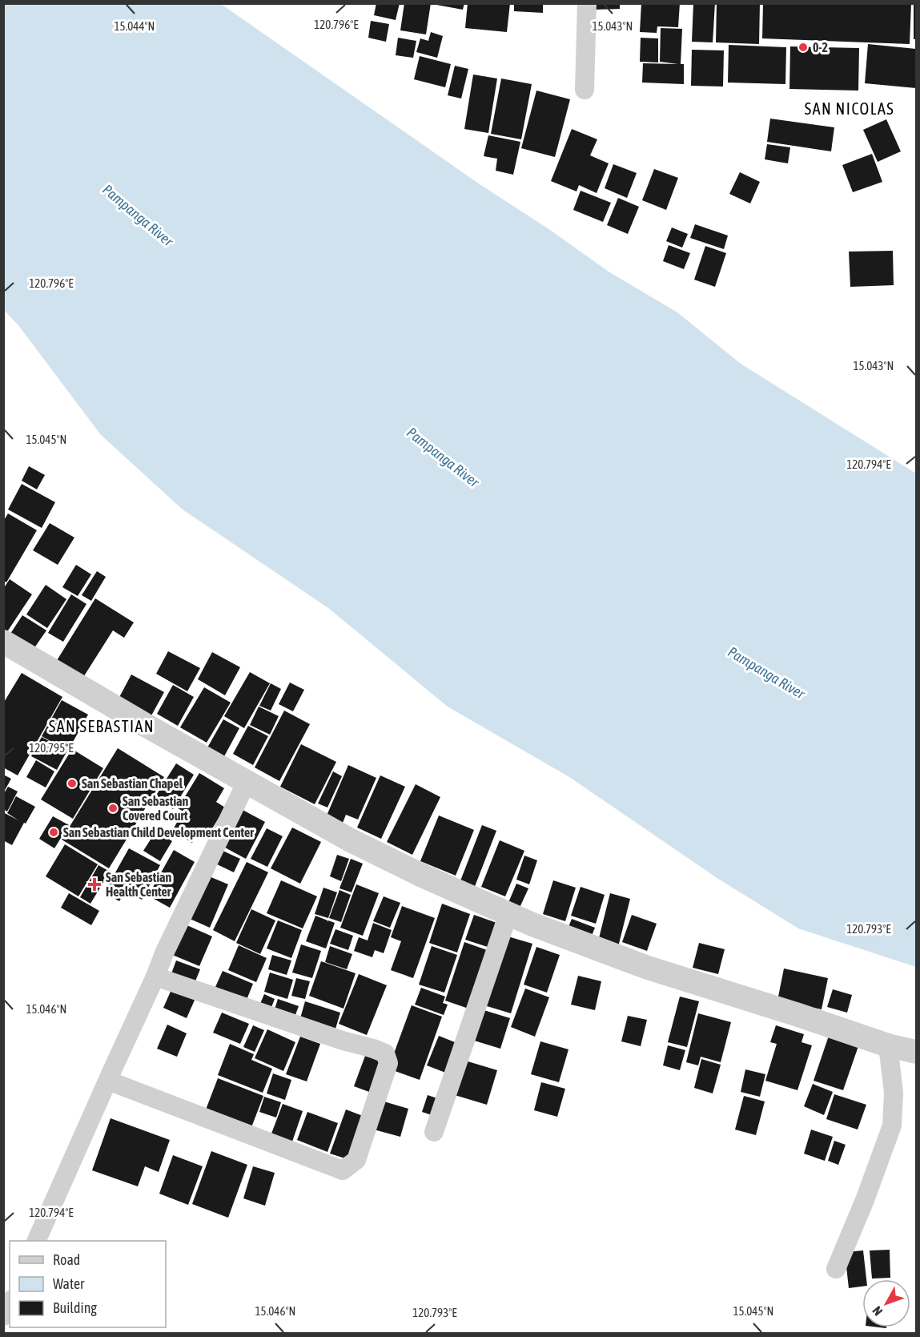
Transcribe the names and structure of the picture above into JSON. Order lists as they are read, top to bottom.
{
  "districts": ["SAN NICOLAS", "SAN SEBASTIAN"],
  "water": ["Pampanga River"],
  "places": {
    "other": [
      "0-2",
      "San Sebastian Chapel",
      "San Sebastian Covered Court",
      "San Sebastian Child Development Center"
    ],
    "health": ["San Sebastian Health Center"]
  },
  "legend": ["Road", "Water", "Building"],
  "north": "bottom left",
  "coordinates": [
    "120.796°E",
    "15.044°N",
    "15.043°N",
    "15.045°N",
    "120.794°E",
    "120.795°E",
    "120.793°E",
    "15.046°N"
  ]
}
